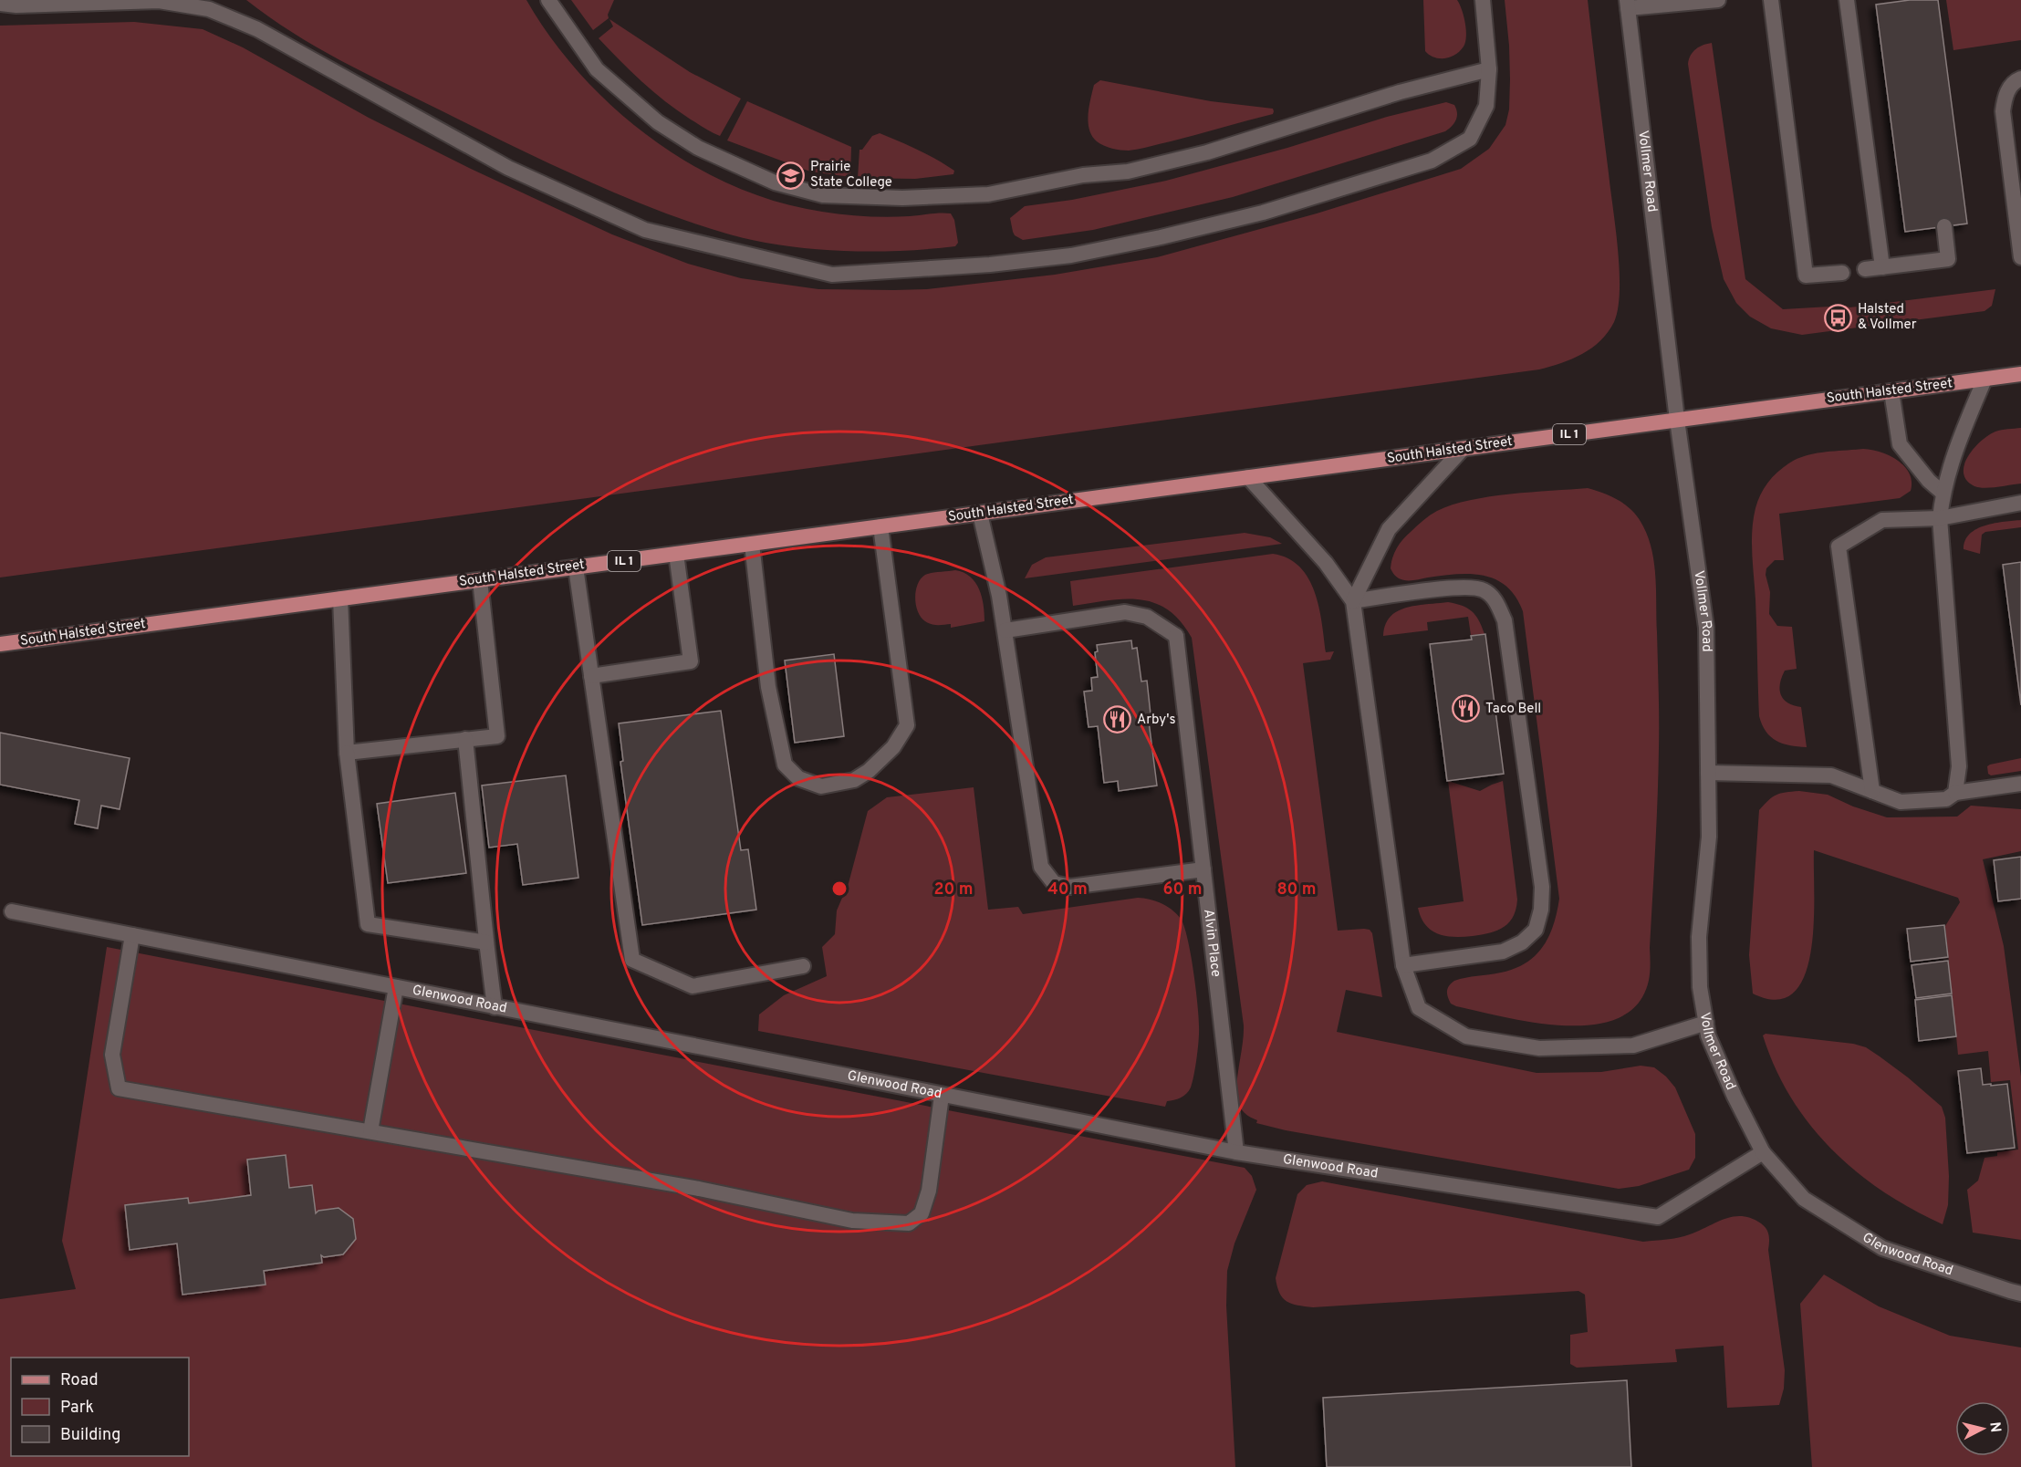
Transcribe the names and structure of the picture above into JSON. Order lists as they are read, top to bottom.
{
  "streets": {
    "main road": ["South Halsted Street", "IL 1"],
    "street": ["Vollmer Road", "Alvin Place", "Glenwood Road"]
  },
  "crossings": [
    ["Vollmer Road", "South Halsted Street"],
    ["Vollmer Road", "Glenwood Road"],
    ["Alvin Place", "Glenwood Road"]
  ],
  "places": {
    "school or university": ["Prairie State College"],
    "bus stop": ["Halsted & Vollmer"],
    "restaurant": ["Taco Bell", "Arby's"]
  },
  "legend": ["Road", "Park", "Building"],
  "north": "right",
  "rings": [
    "20 m",
    "40 m",
    "60 m",
    "80 m"
  ]
}
